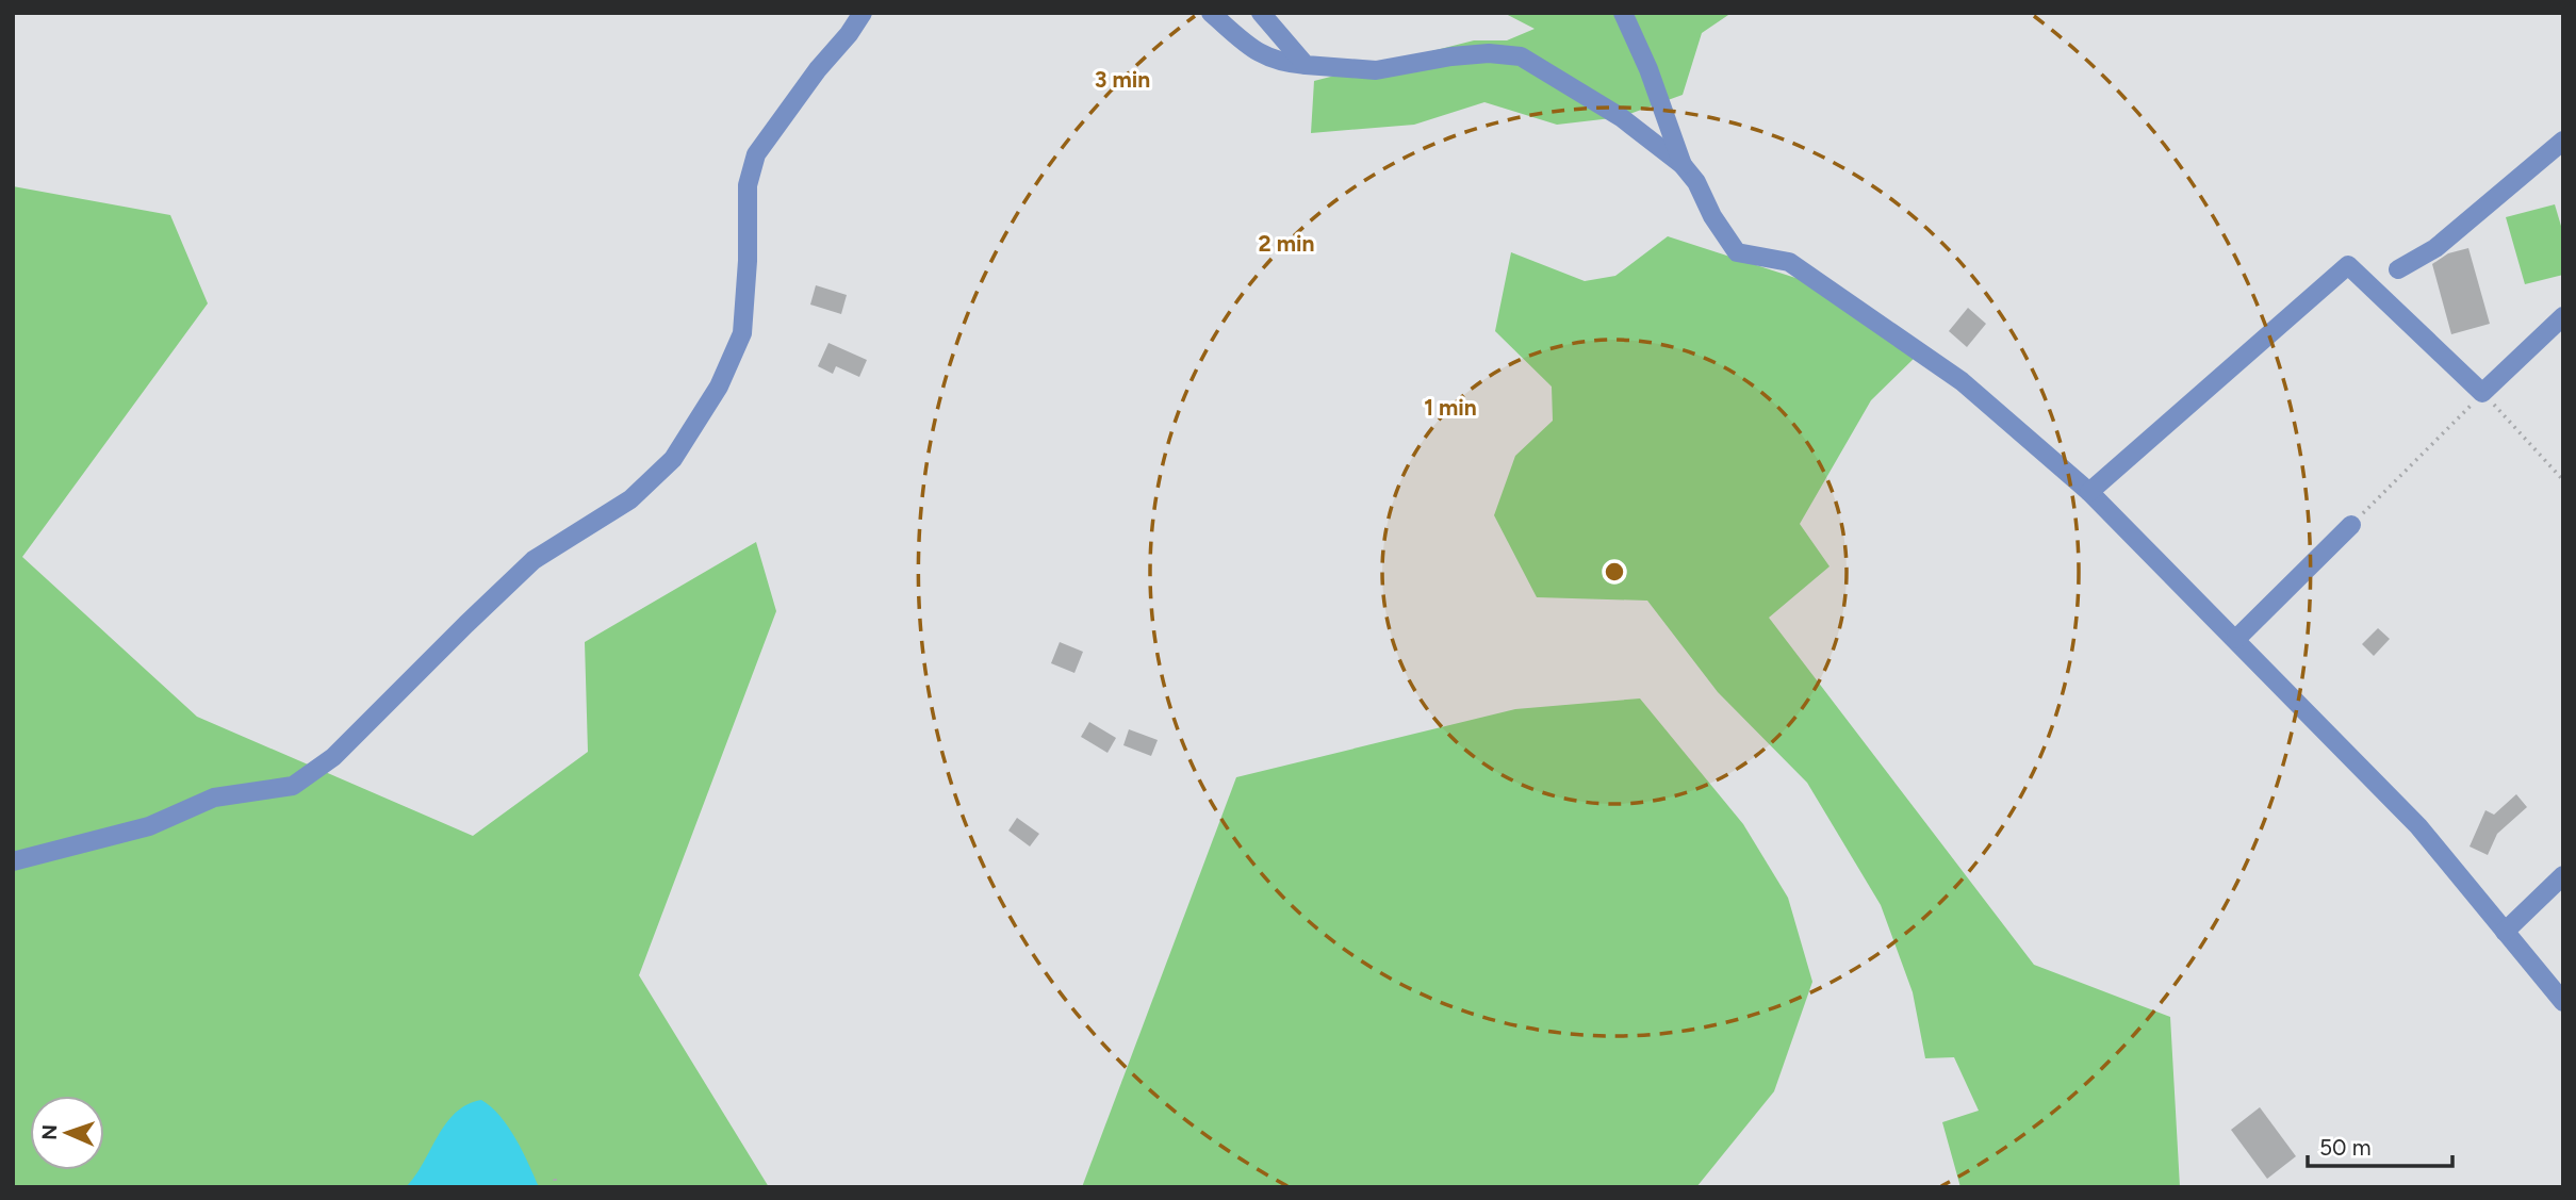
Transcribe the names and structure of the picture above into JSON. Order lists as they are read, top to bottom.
{
  "scale_bar": "50 m",
  "north": "left",
  "rings": ["3 min", "2 min", "1 min"]
}
